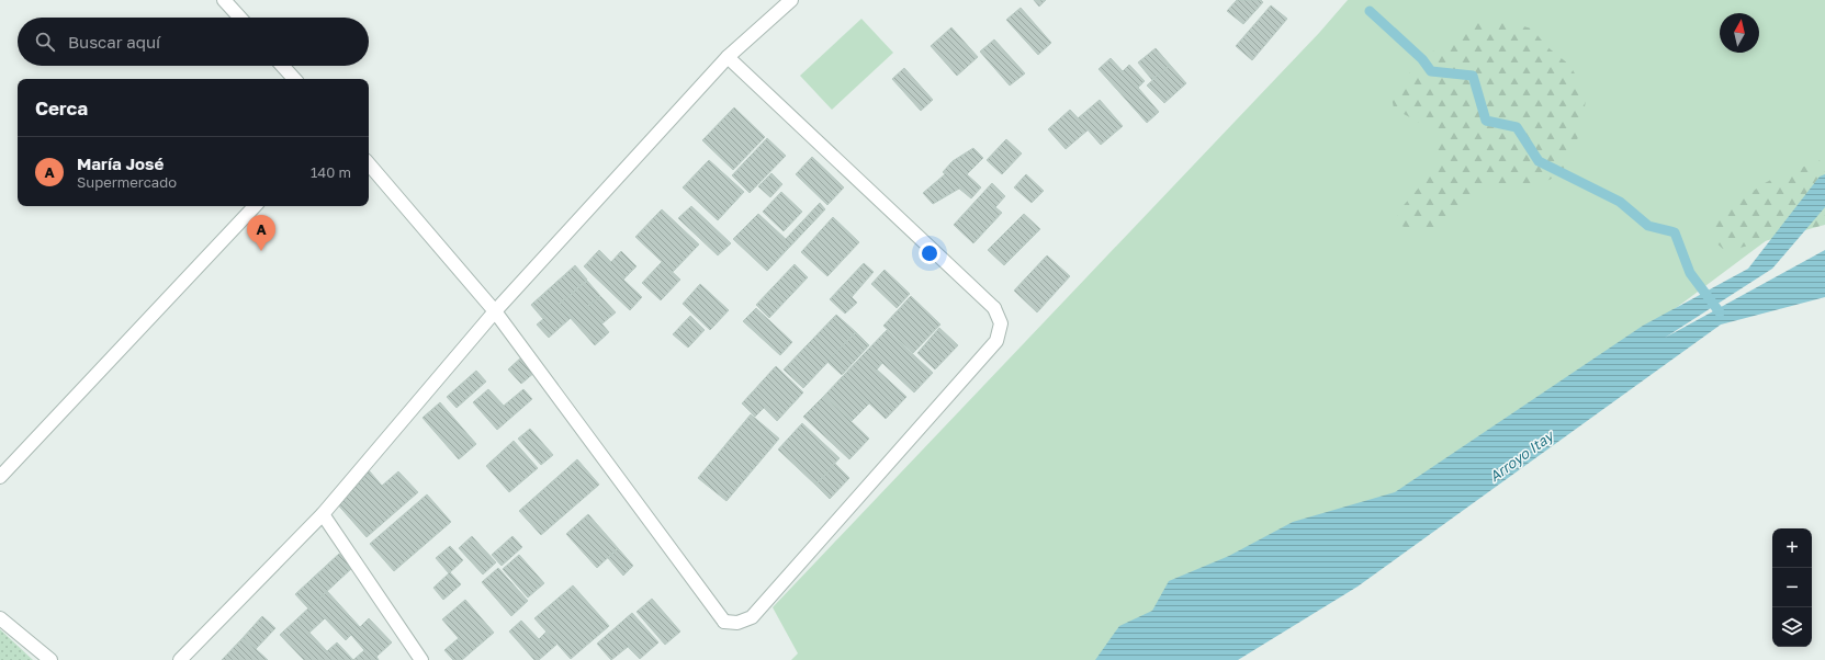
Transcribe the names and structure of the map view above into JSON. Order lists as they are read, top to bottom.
{
  "water": ["Arroyo Itay"],
  "north": "top",
  "page": {
    "search": "Buscar aquí",
    "heading": "Cerca",
    "list": [
      {
        "mark": "A",
        "name": "María José",
        "note": "Supermercado",
        "value": "140 m"
      }
    ],
    "pins": "A",
    "map_buttons": ["+", "−"]
  }
}
